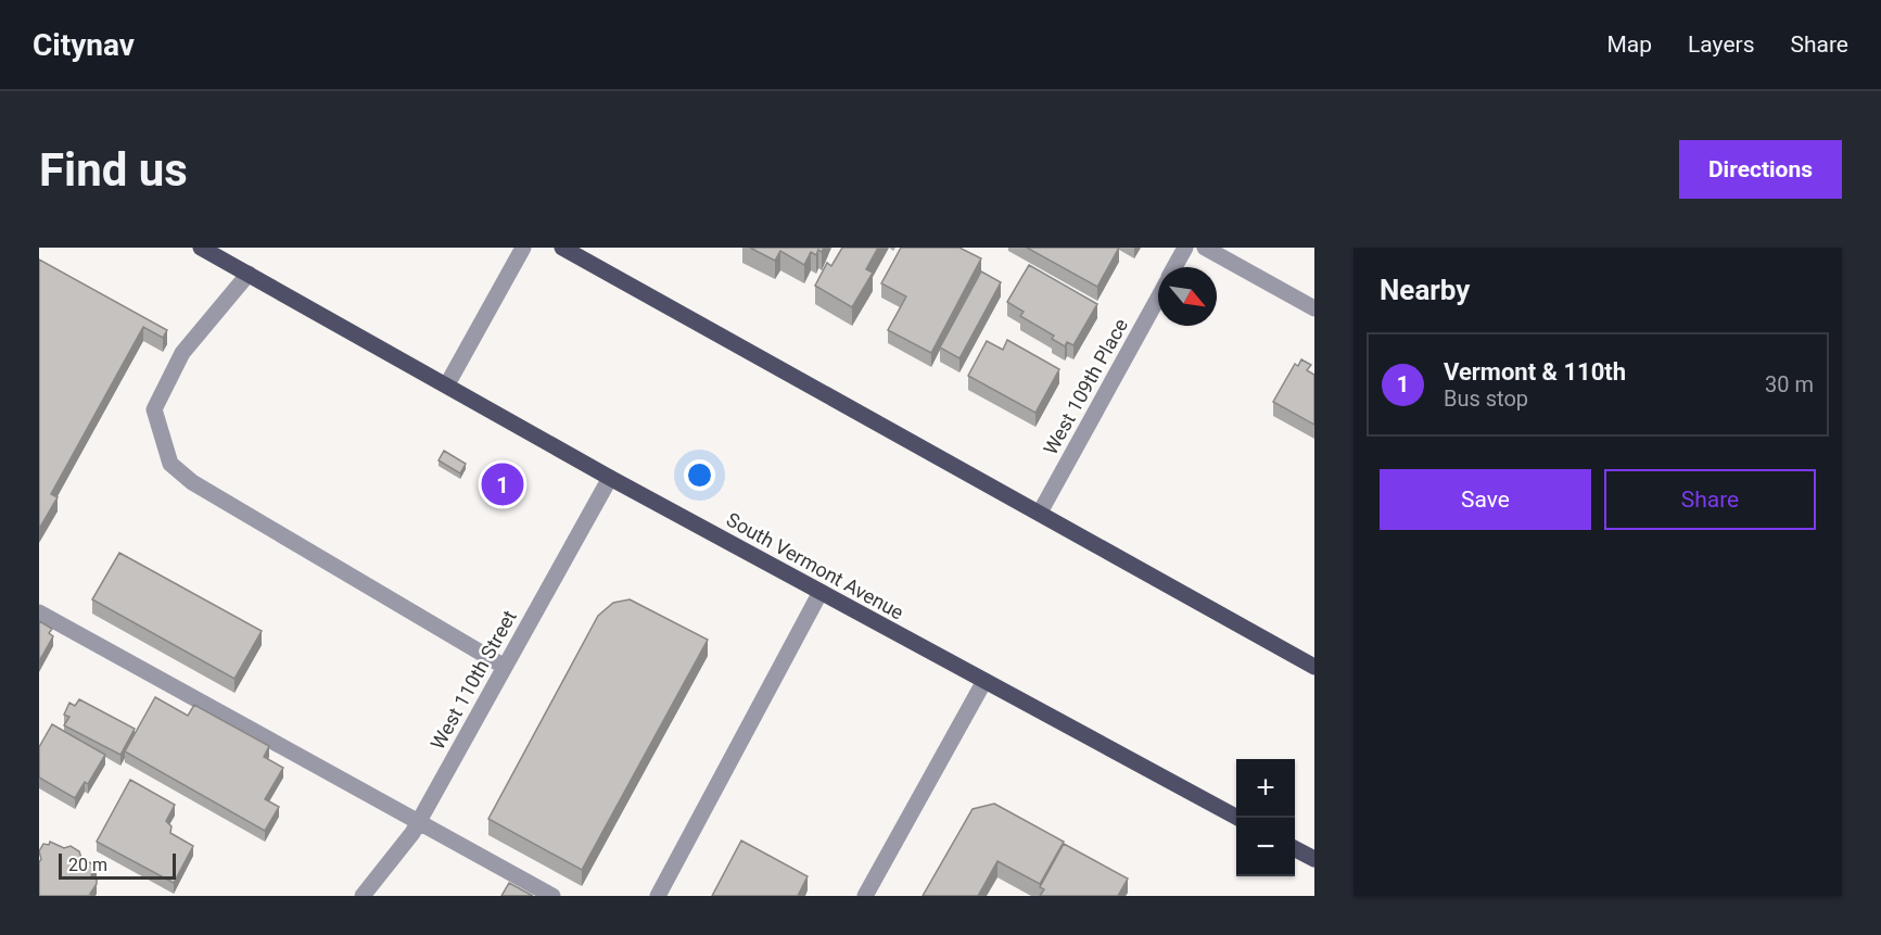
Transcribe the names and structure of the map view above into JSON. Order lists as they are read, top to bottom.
{
  "streets": {
    "main road": ["South Vermont Avenue"],
    "street": ["West 109th Place", "West 110th Street"]
  },
  "crossings": [
    ["South Vermont Avenue", "West 110th Street"]
  ],
  "scale_bar": "20 m",
  "north": "bottom right",
  "page": {
    "header": "Citynav",
    "nav": ["Map", "Layers", "Share"],
    "buttons": [
      "Directions",
      ["Save", "Share"]
    ],
    "title": "Find us",
    "heading": "Nearby",
    "list": [
      {
        "mark": "1",
        "name": "Vermont & 110th",
        "note": "Bus stop",
        "value": "30 m"
      }
    ],
    "pins": "1",
    "map_buttons": ["+", "−"],
    "scale": "20 m"
  }
}
